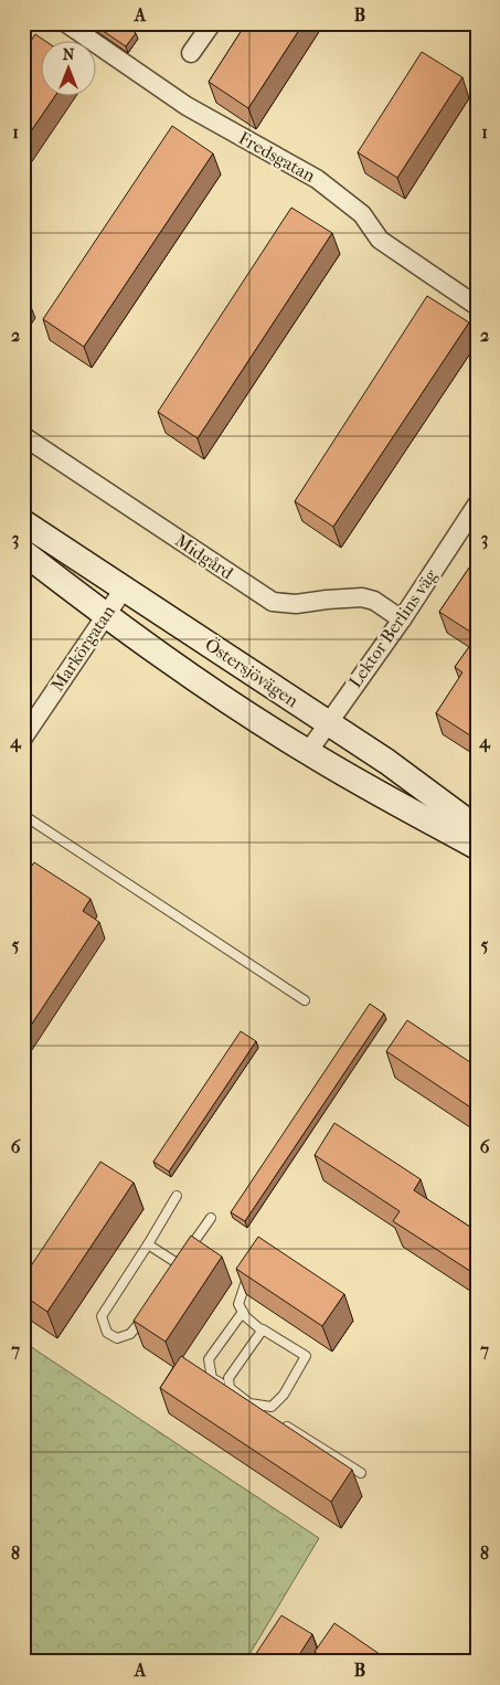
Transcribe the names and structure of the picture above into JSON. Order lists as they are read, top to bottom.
{
  "streets": {
    "main road": ["Östersjövägen"],
    "street": [
      "Fredsgatan",
      "Midgård",
      "Lektor Berlins väg",
      "Markörgatan"
    ]
  },
  "crossings": [
    ["Midgård", "Lektor Berlins väg"],
    ["Lektor Berlins väg", "Östersjövägen"],
    ["Markörgatan", "Östersjövägen"]
  ],
  "north": "top",
  "grid": {
    "columns": ["A", "B"],
    "rows": [
      "1",
      "2",
      "3",
      "4",
      "5",
      "6",
      "7",
      "8"
    ]
  }
}
